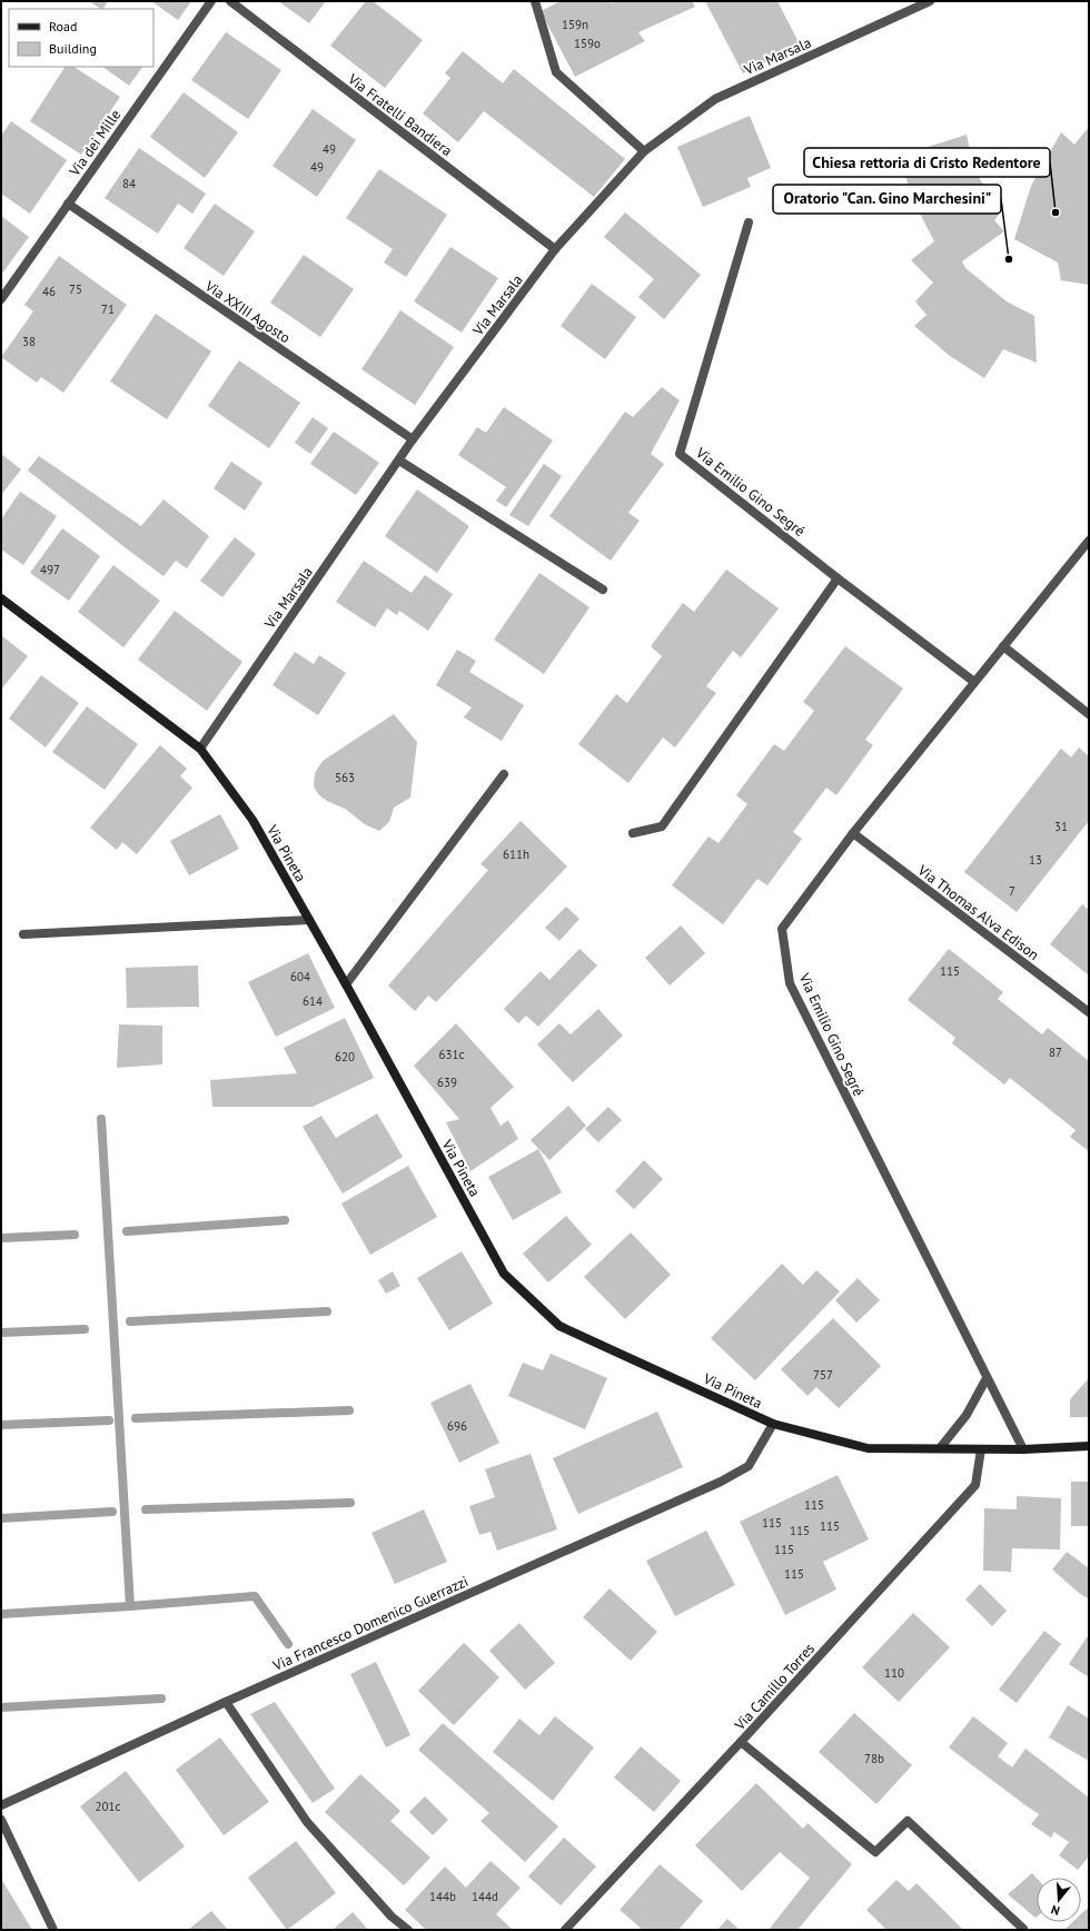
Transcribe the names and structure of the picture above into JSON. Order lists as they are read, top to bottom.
{
  "streets": {
    "street": [
      "Via Marsala",
      "Via Fratelli Bandiera",
      "Via dei Mille",
      "Via XXIII Agosto",
      "Via Emilio Gino Segré",
      "Via Pineta",
      "Via Thomas Alva Edison",
      "Via Francesco Domenico Guerrazzi",
      "Via Camillo Torres"
    ]
  },
  "crossings": [
    ["Via Marsala", "Via Fratelli Bandiera"],
    ["Via Marsala", "Via XXIII Agosto"],
    ["Via Marsala", "Via Pineta"],
    ["Via dei Mille", "Via XXIII Agosto"],
    ["Via Emilio Gino Segré", "Via Pineta"],
    ["Via Emilio Gino Segré", "Via Thomas Alva Edison"],
    ["Via Pineta", "Via Francesco Domenico Guerrazzi"],
    ["Via Pineta", "Via Camillo Torres"]
  ],
  "places": ["Chiesa rettoria di Cristo Redentore", "Oratorio \"Can. Gino Marchesini\""],
  "house_numbers": [
    "159n",
    "159o",
    "49",
    "49",
    "84",
    "75",
    "46",
    "71",
    "38",
    "497",
    "563",
    "31",
    "611h",
    "13",
    "7",
    "115",
    "604",
    "614",
    "87",
    "631c",
    "620",
    "639",
    "757",
    "696",
    "115",
    "115",
    "115",
    "115",
    "115",
    "115",
    "110",
    "78b",
    "201c",
    "144b",
    "144d"
  ],
  "legend": ["Road", "Building"],
  "north": "bottom"
}
